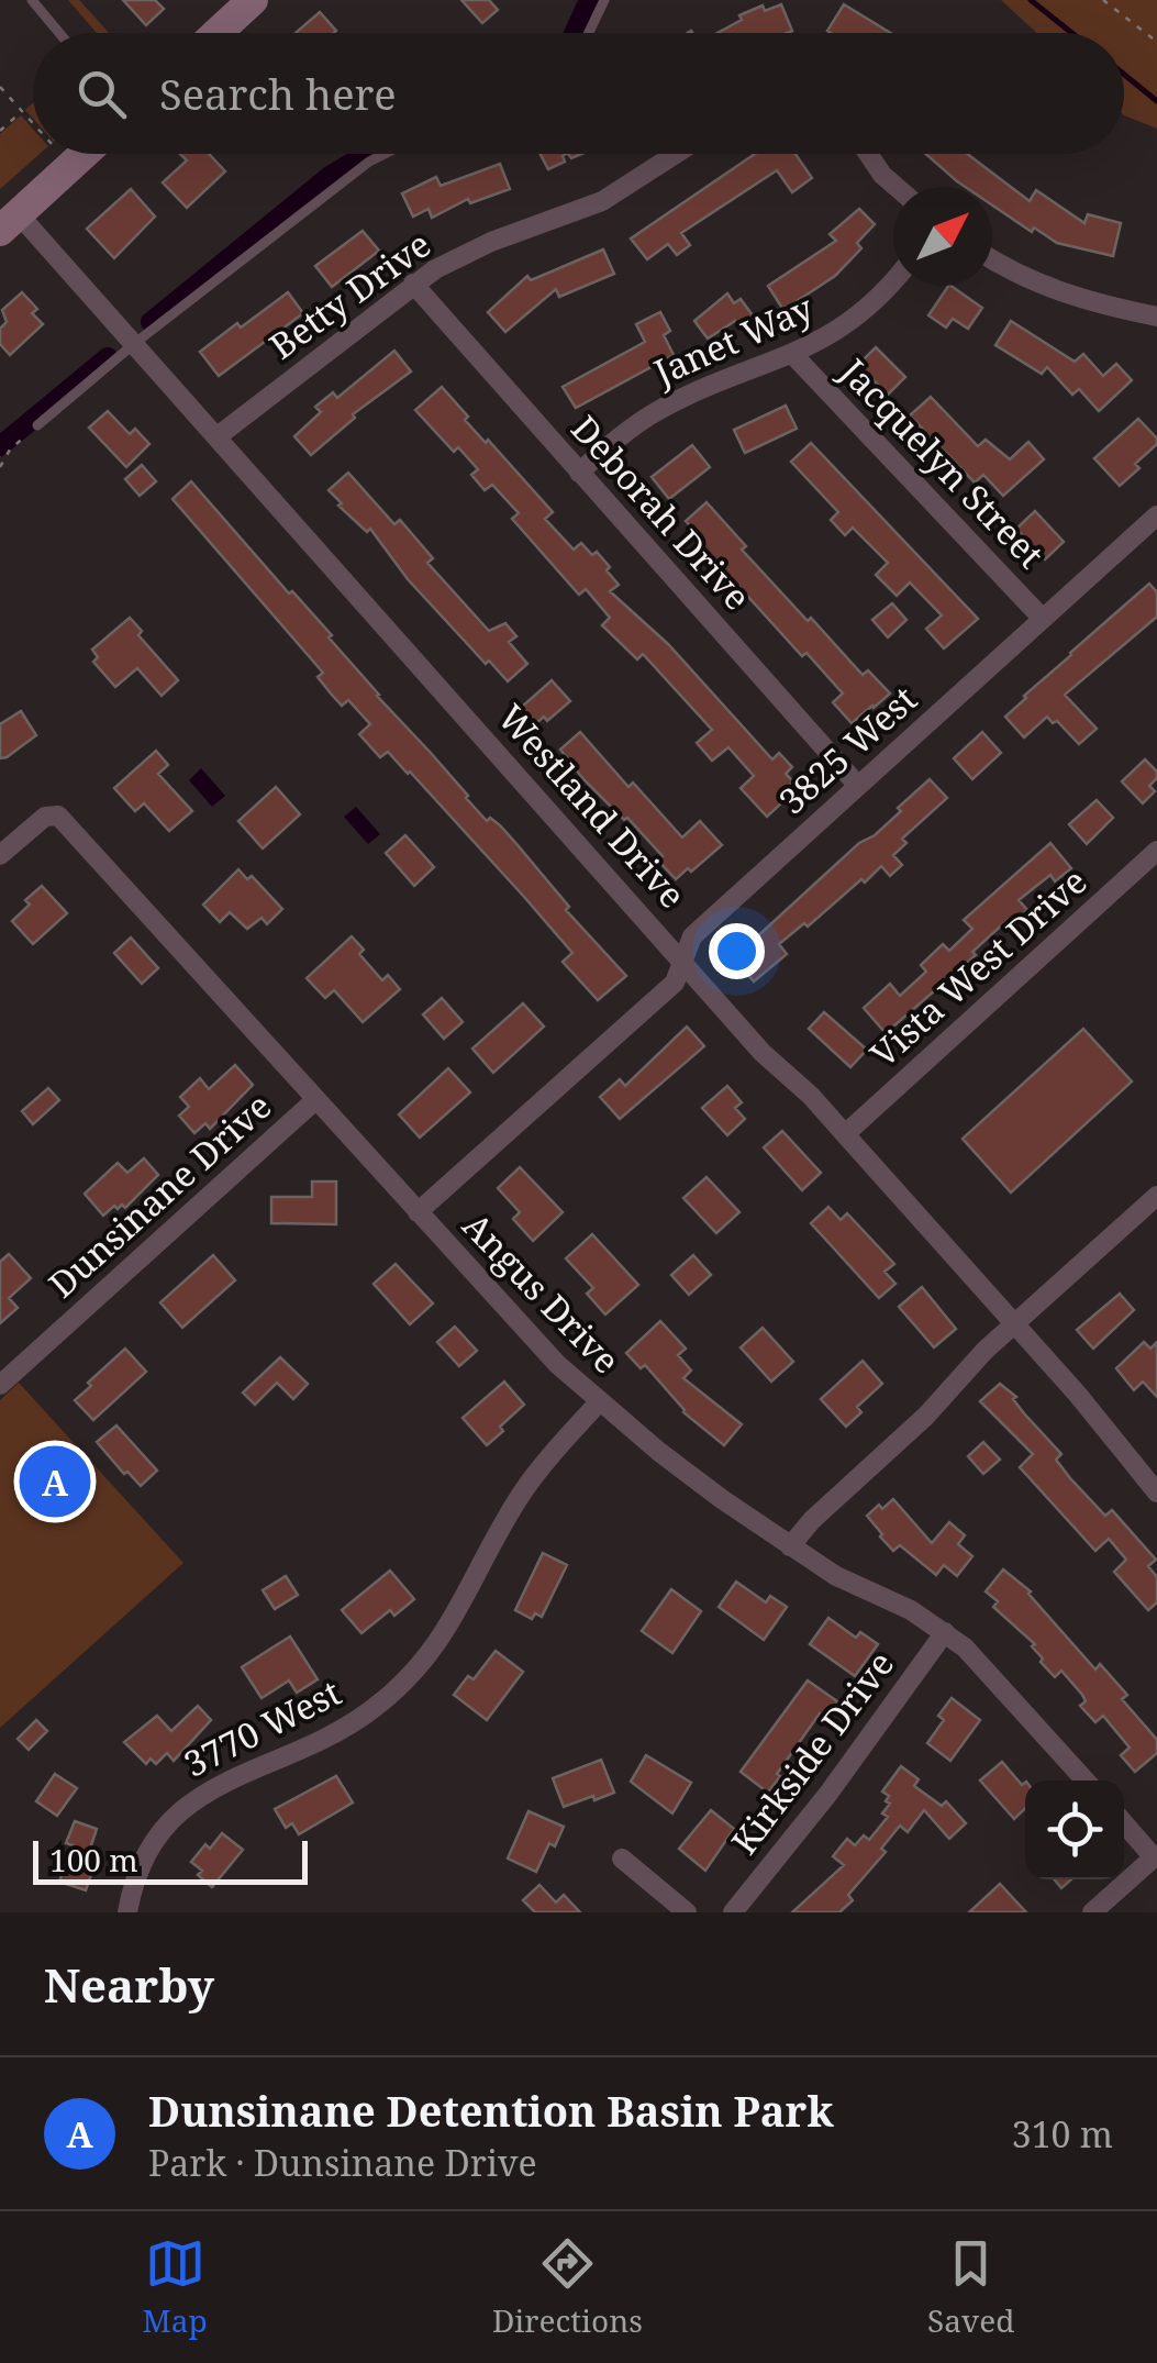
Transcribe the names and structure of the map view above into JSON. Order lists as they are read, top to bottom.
{
  "streets": {
    "street": [
      "Betty Drive",
      "Janet Way",
      "Jacquelyn Street",
      "Deborah Drive",
      "3825 West",
      "Westland Drive",
      "Vista West Drive",
      "Dunsinane Drive",
      "Angus Drive",
      "3770 West",
      "Kirkside Drive"
    ]
  },
  "crossings": [
    ["Betty Drive", "Deborah Drive"],
    ["Betty Drive", "Westland Drive"],
    ["Janet Way", "Jacquelyn Street"],
    ["Janet Way", "Deborah Drive"],
    ["Jacquelyn Street", "3825 West"],
    ["Deborah Drive", "3825 West"],
    ["3825 West", "Westland Drive"],
    ["3825 West", "Angus Drive"],
    ["Westland Drive", "Vista West Drive"],
    ["Dunsinane Drive", "Angus Drive"],
    ["Angus Drive", "3770 West"],
    ["Angus Drive", "Kirkside Drive"]
  ],
  "scale_bar": "100 m",
  "north": "top right",
  "page": {
    "search": "Search here",
    "pins": "A",
    "scale": "100 m",
    "heading": "Nearby",
    "list": [
      {
        "mark": "A",
        "name": "Dunsinane Detention Basin Park",
        "note": "Park · Dunsinane Drive",
        "value": "310 m"
      }
    ],
    "nav": ["Map", "Directions", "Saved"]
  }
}
